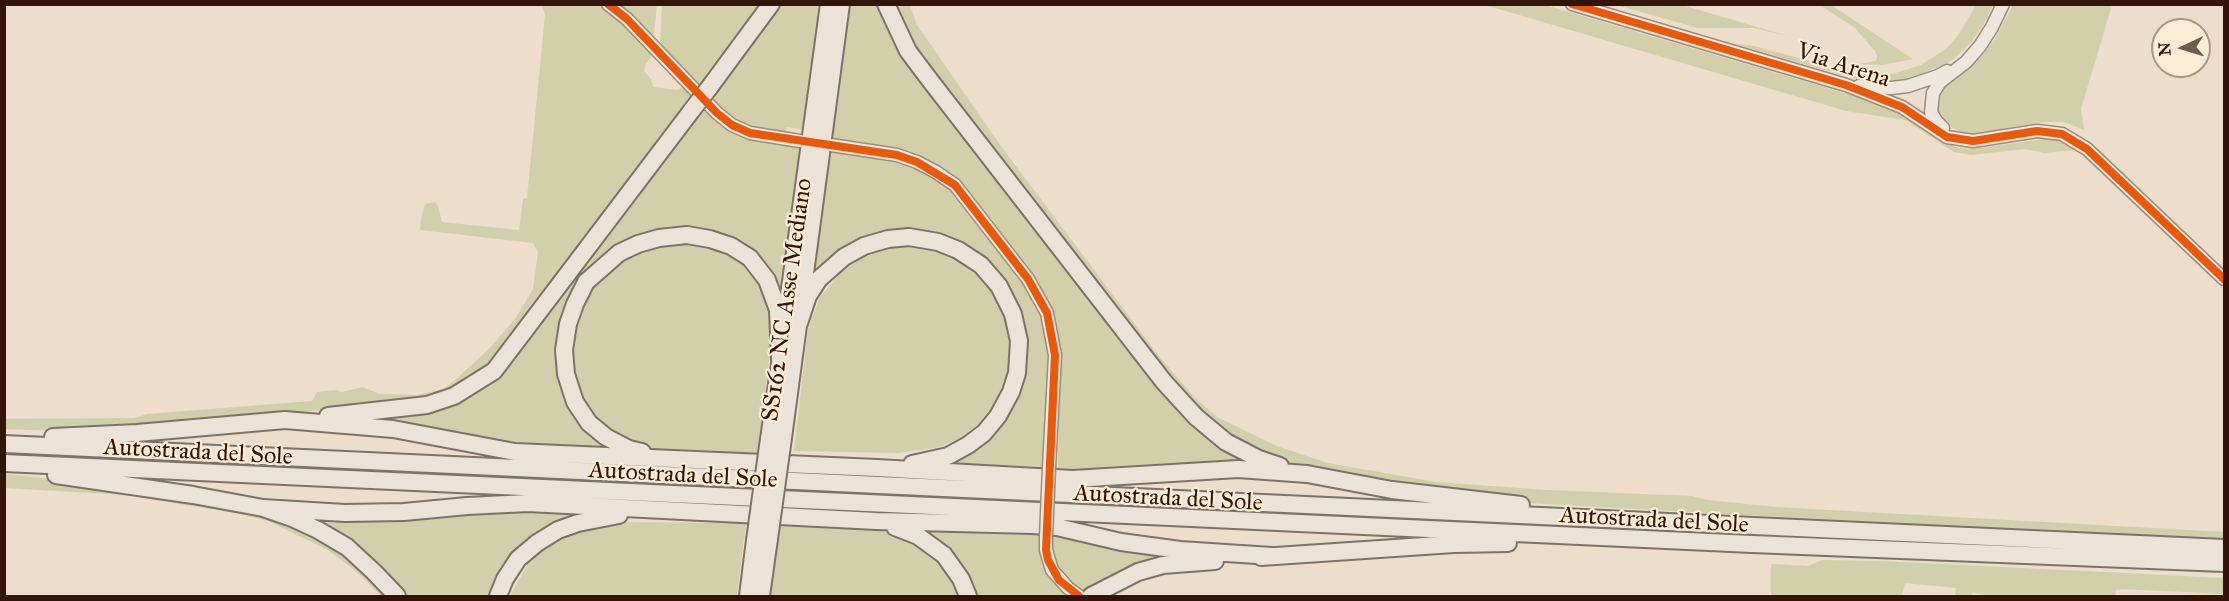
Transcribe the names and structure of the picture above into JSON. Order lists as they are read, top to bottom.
{
  "streets": {
    "highway": ["SS162 NC Asse Mediano", "Autostrada del Sole"],
    "street": ["Via Arena"]
  },
  "north": "left"
}
